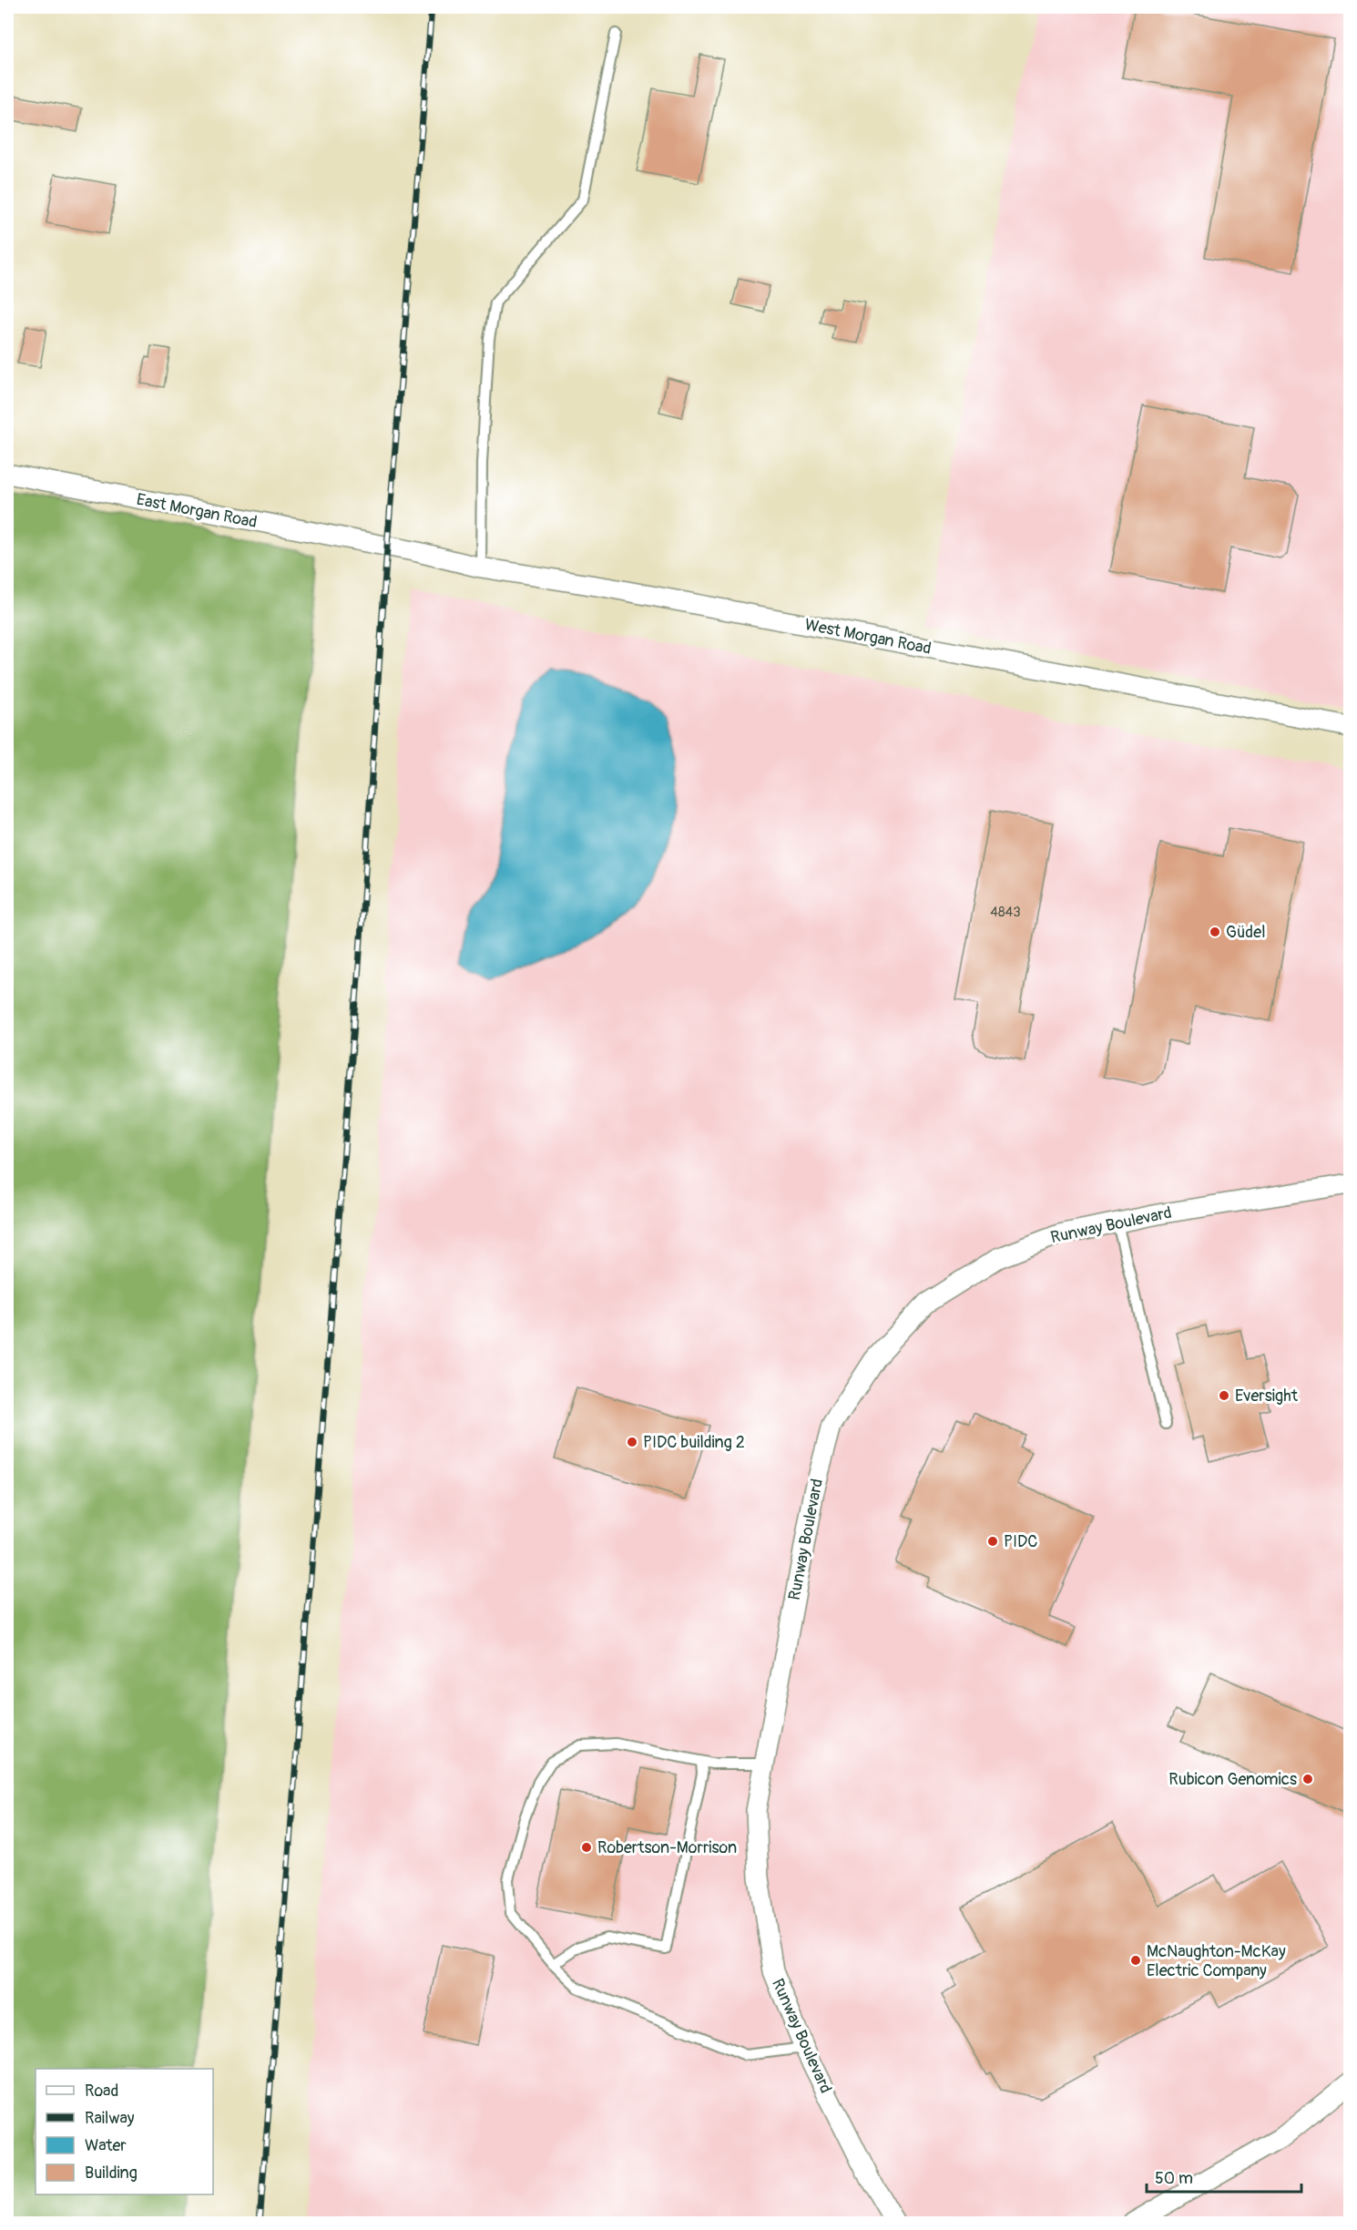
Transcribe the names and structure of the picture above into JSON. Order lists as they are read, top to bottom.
{
  "streets": {
    "street": ["East Morgan Road", "West Morgan Road", "Runway Boulevard"]
  },
  "crossings": [
    ["East Morgan Road", "West Morgan Road"]
  ],
  "places": [
    "Güdel",
    "Eversight",
    "PIDC building 2",
    "PIDC",
    "Rubicon Genomics",
    "Robertson-Morrison",
    "McNaughton-McKay Electric Company"
  ],
  "house_numbers": ["4843"],
  "legend": [
    "Road",
    "Railway",
    "Water",
    "Building"
  ],
  "scale_bar": "50 m"
}
